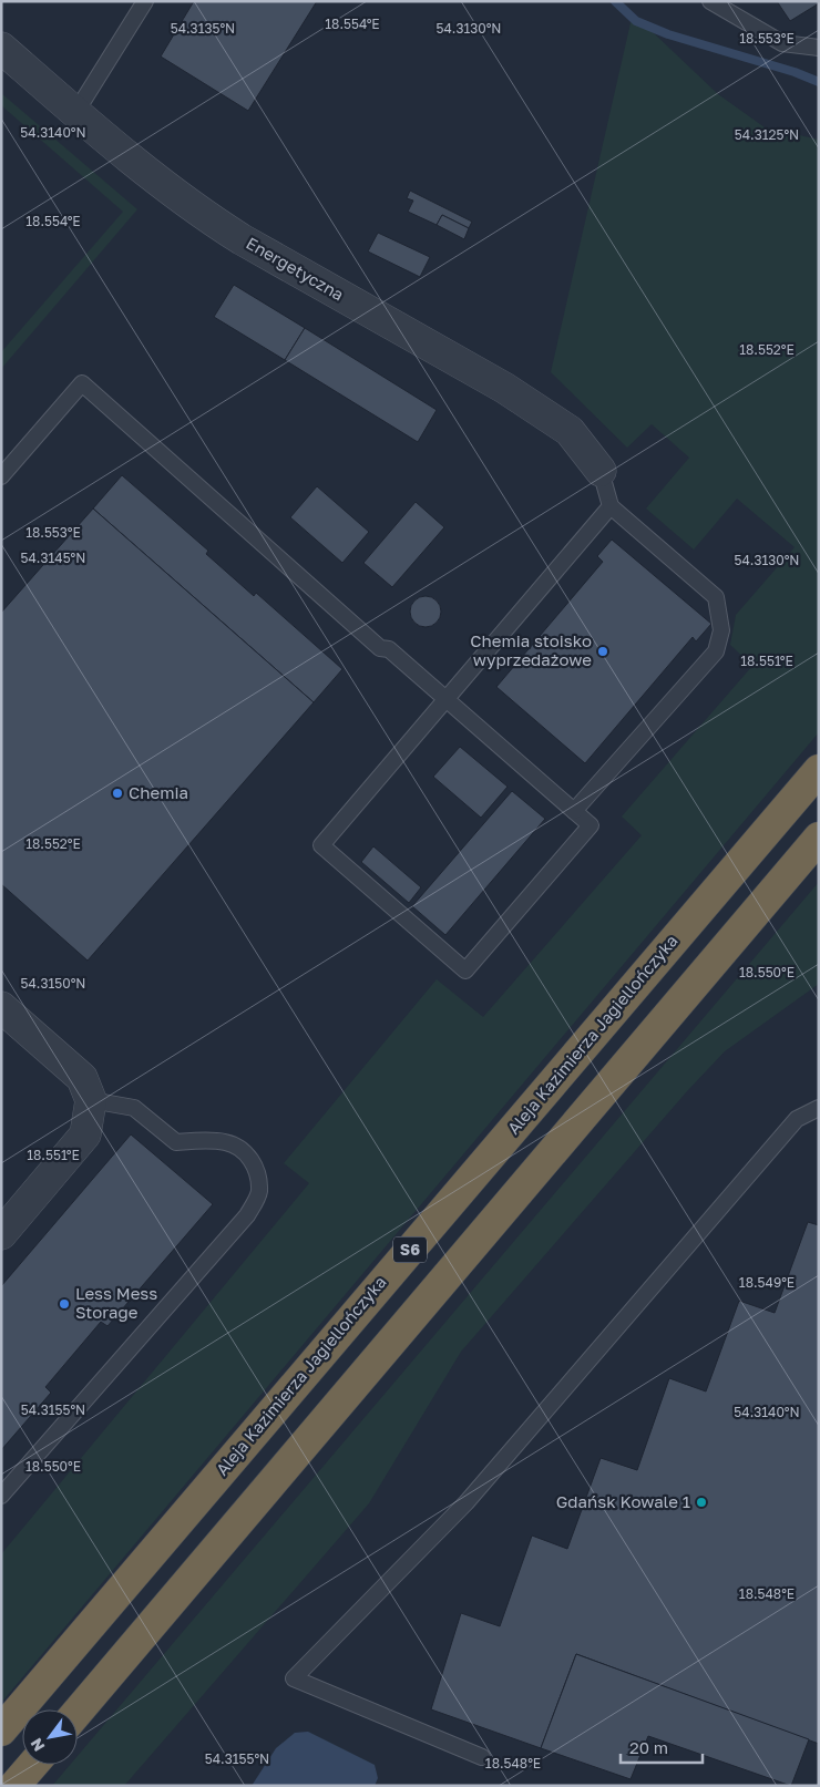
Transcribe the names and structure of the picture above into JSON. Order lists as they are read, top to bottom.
{
  "streets": {
    "highway": ["Aleja Kazimierza Jagiellończyka", "S6"],
    "street": ["Energetyczna"]
  },
  "places": [
    "Chemia stoisko wyprzedażowe",
    "Chemia",
    "Less Mess Storage",
    "Gdańsk Kowale 1"
  ],
  "scale_bar": "20 m",
  "north": "bottom left",
  "coordinates": [
    "18.554°E",
    "54.3135°N",
    "54.3130°N",
    "18.553°E",
    "54.3140°N",
    "54.3125°N",
    "18.552°E",
    "54.3145°N",
    "18.551°E",
    "18.550°E",
    "54.3150°N",
    "18.549°E",
    "54.3155°N",
    "18.548°E"
  ]
}
